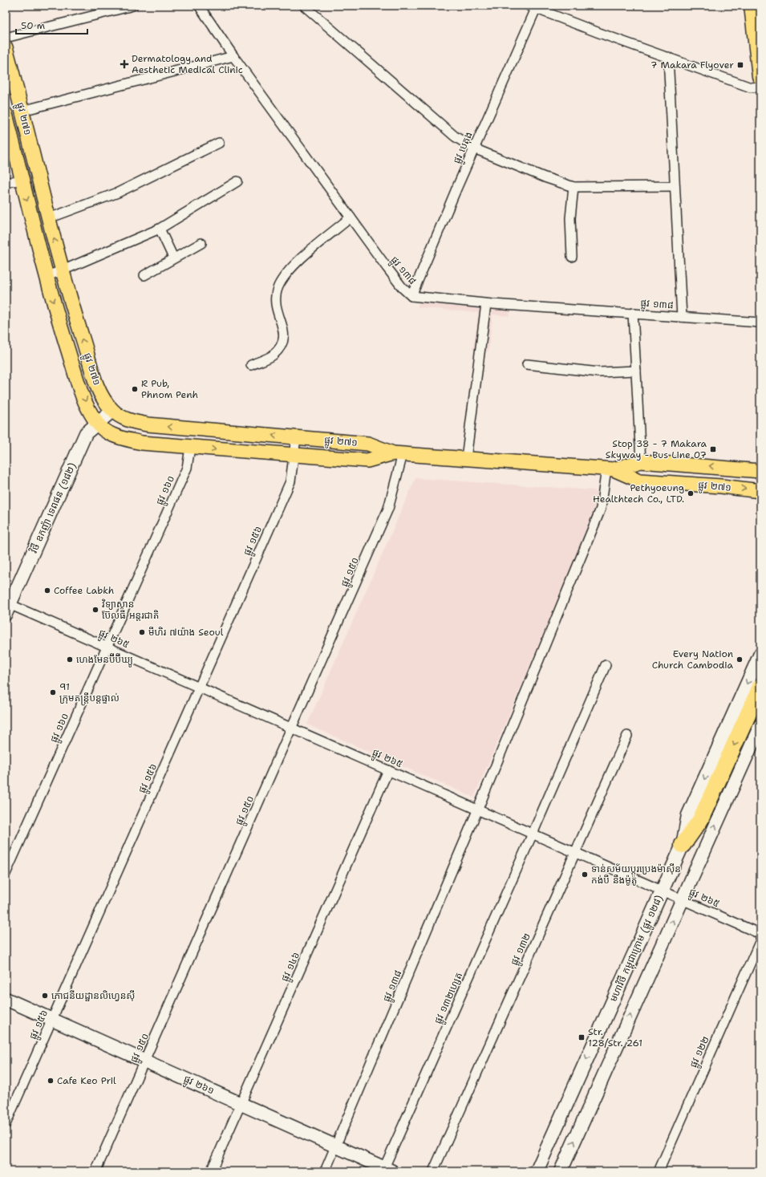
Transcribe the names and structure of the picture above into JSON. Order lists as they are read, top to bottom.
{
  "streets": {
    "main road": [
      "ផ្លូវ ២៧១",
      "វិថី ឧកញ៉ា ទេពផន (១៨២)",
      "មហាវិថី កម្ពុជាក្រោម (ផ្លូវ ១២៨)",
      "ផ្លូវ ២៦១"
    ],
    "street": [
      "ផ្លូវ បេតុង",
      "ផ្លូវ ១៣៨",
      "ផ្លូវ ១៦០",
      "ផ្លូវ ១៥៦",
      "ផ្លូវ ១៥០",
      "ផ្លូវ ២៦៥",
      "ផ្លូវ ១៣២",
      "ផ្លូវ ១៤៦",
      "ផ្លូវ ១៣២ហ្សេត",
      "ផ្លូវ ១២២"
    ]
  },
  "crossings": [
    ["ផ្លូវ ២៧១", "ផ្លូវ ១៣៨"],
    ["ផ្លូវ ២៧១", "ផ្លូវ ១៦០"],
    ["ផ្លូវ ២៧១", "វិថី ឧកញ៉ា ទេពផន (១៨២)"],
    ["ផ្លូវ ២៧១", "ផ្លូវ ១៥៦"],
    ["ផ្លូវ ២៧១", "ផ្លូវ ១៥០"],
    ["ផ្លូវ បេតុង", "ផ្លូវ ១៣៨"],
    ["ផ្លូវ ១៣៨", "ផ្លូវ ២៦៥"],
    ["ផ្លូវ ១៣៨", "ផ្លូវ ២៦១"],
    ["ផ្លូវ ១៦០", "ផ្លូវ ២៦៥"],
    ["វិថី ឧកញ៉ា ទេពផន (១៨២)", "ផ្លូវ ២៦៥"],
    ["ផ្លូវ ១៥៦", "ផ្លូវ ២៦៥"],
    ["ផ្លូវ ១៥៦", "ផ្លូវ ២៦១"],
    ["ផ្លូវ ១៥០", "ផ្លូវ ២៦៥"],
    ["ផ្លូវ ១៥០", "ផ្លូវ ២៦១"],
    ["ផ្លូវ ២៦៥", "មហាវិថី កម្ពុជាក្រោម (ផ្លូវ ១២៨)"],
    ["ផ្លូវ ២៦៥", "ផ្លូវ ១៣២"],
    ["ផ្លូវ ២៦៥", "ផ្លូវ ១៤៦"],
    ["ផ្លូវ ២៦៥", "ផ្លូវ ១៣២ហ្សេត"],
    ["ផ្លូវ ១៤៦", "ផ្លូវ ២៦១"],
    ["ផ្លូវ ១៣២ហ្សេត", "ផ្លូវ ២៦១"]
  ],
  "places": {
    "health": ["Dermatology and Aesthetic Medical Clinic"],
    "transit": ["7 Makara Flyover", "Stop 38 - 7 Makara Skyway - Bus Line 07", "Str. 128/Str. 261"],
    "other": [
      "R Pub, Phnom Penh",
      "Pethyoeung Healthtech Co., LTD.",
      "Coffee Labkh",
      "វិទ្យាស្ថាន ប៊ែលធី អន្ដរជាតិ",
      "មីហិរ ៧យ៉ាង Seoul",
      "ហេងមែនប៊ីប៊ីឃ្យូ",
      "Every Nation Church Cambodia",
      "91 ក្រុមតន្រ្តីបន្តផ្ទាល់",
      "ទាន់សម័យប្តូរប្រេងម៉ាសុីន កង់បី នឹងម៉ូតូ",
      "ភោជនីយដ្ឋានលិហ្វេនសុី",
      "Cafe Keo Pril"
    ]
  },
  "scale_bar": "50 m"
}
